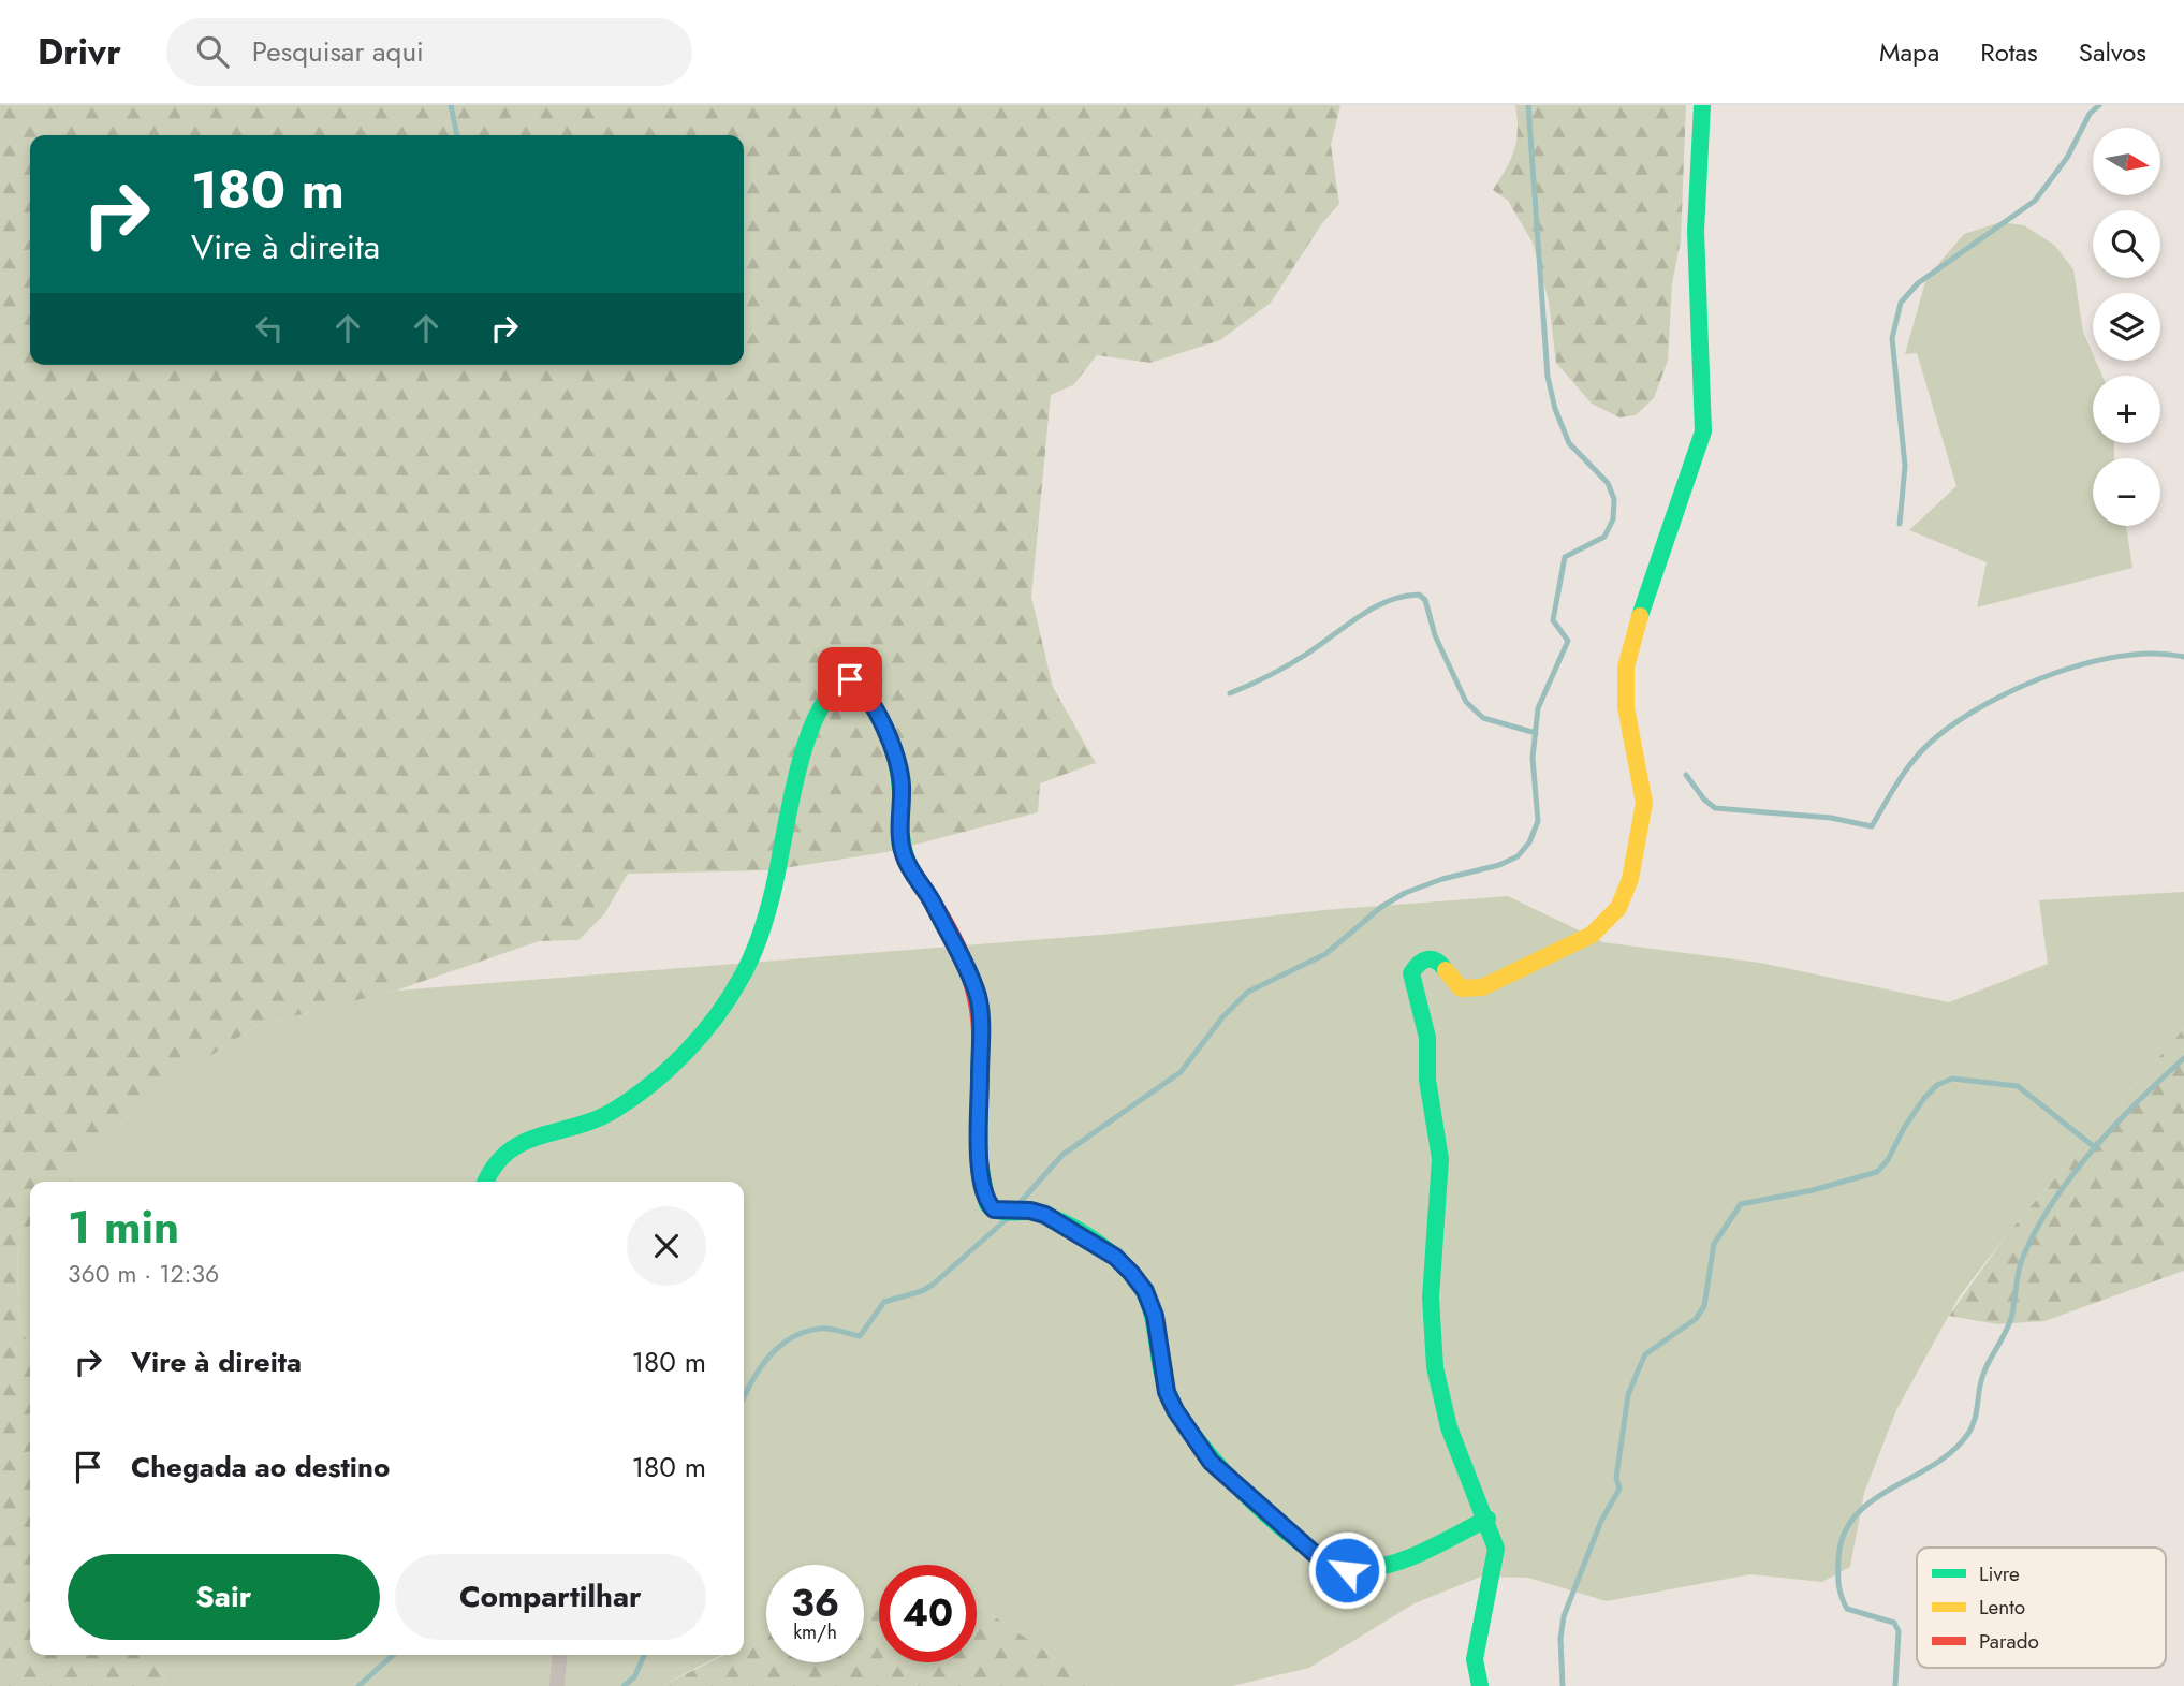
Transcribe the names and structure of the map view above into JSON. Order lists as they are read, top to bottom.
{
  "legend": ["Livre", "Lento", "Parado"],
  "north": "right",
  "page": {
    "header": "Drivr",
    "search": "Pesquisar aqui",
    "nav": ["Mapa", "Rotas", "Salvos"],
    "map_buttons": ["+", "−"],
    "turn": ["180 m", "Vire à direita"],
    "heading": ["1 min", "360 m · 12:36"],
    "list": [
      {
        "name": "Vire à direita",
        "value": "180 m"
      },
      {
        "name": "Chegada ao destino",
        "value": "180 m"
      }
    ],
    "buttons": ["Sair", "Compartilhar"],
    "speed": "36 km/h",
    "limit": "40"
  }
}
